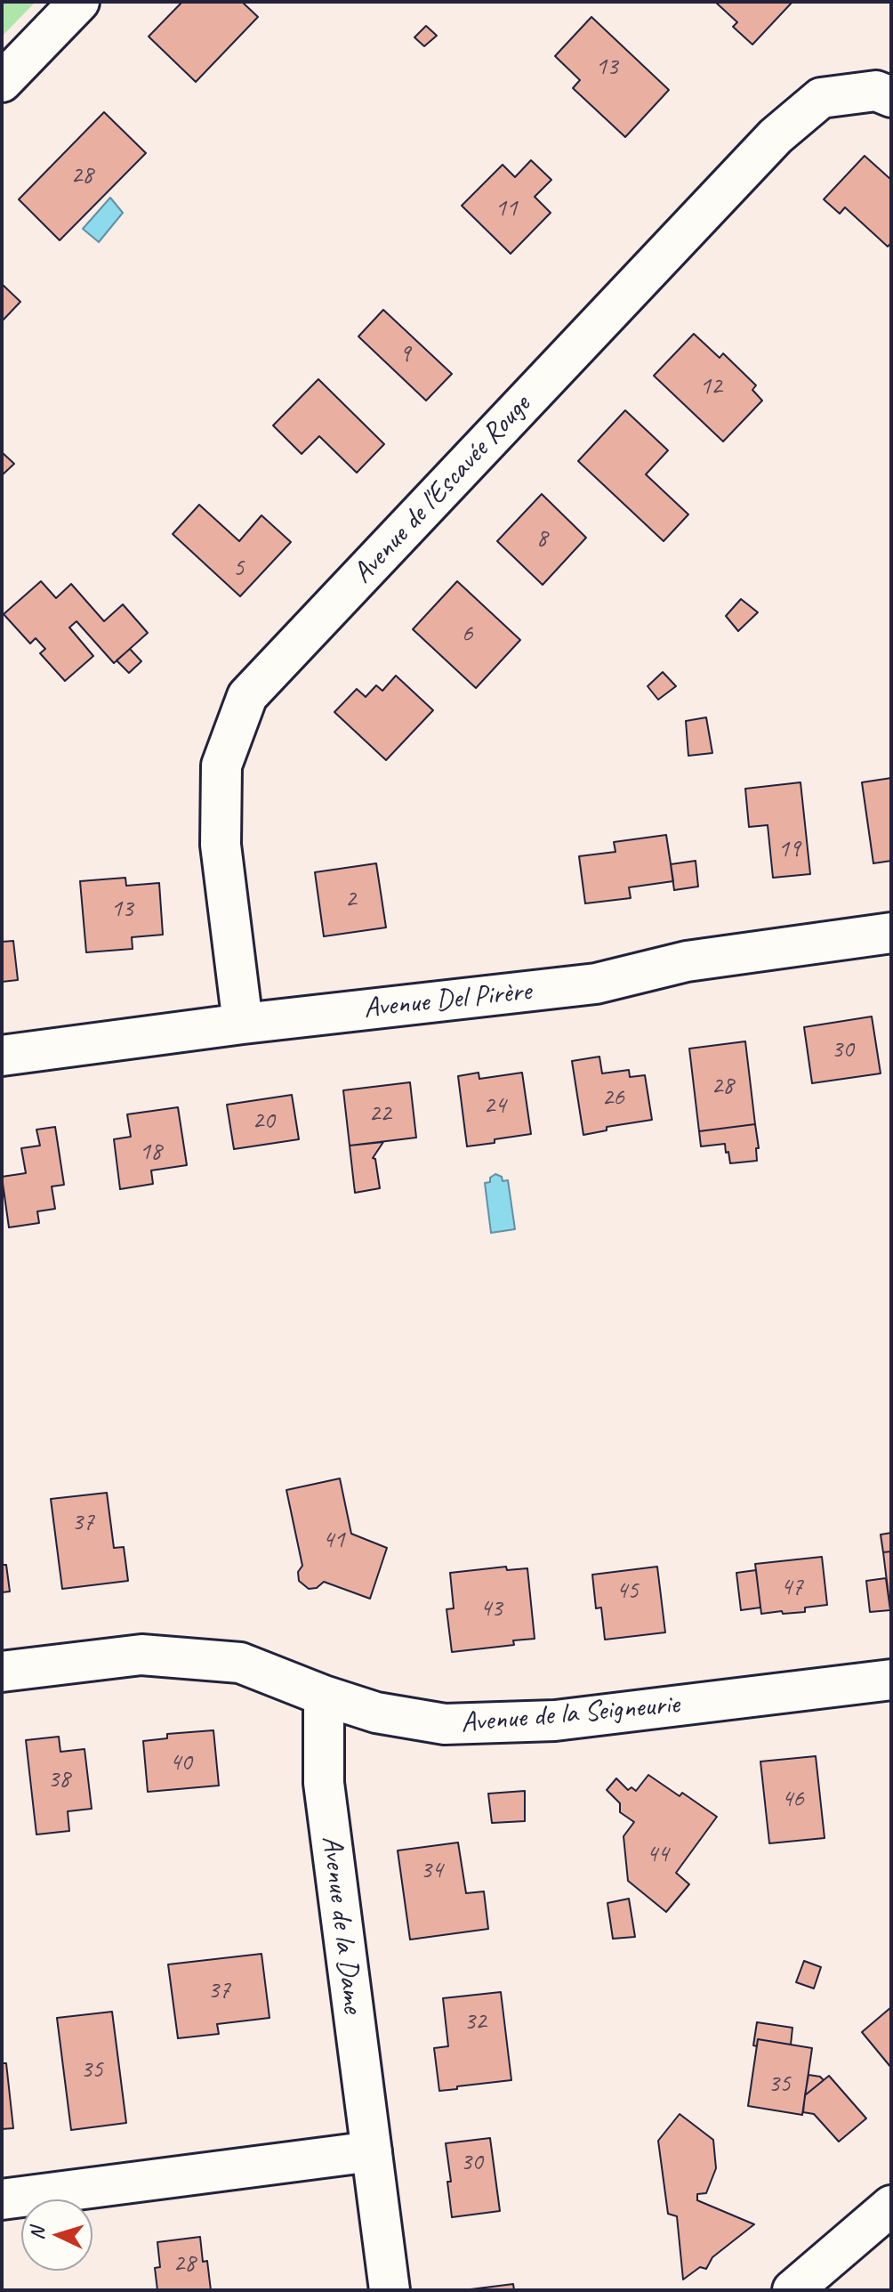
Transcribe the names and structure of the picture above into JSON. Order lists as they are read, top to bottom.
{
  "streets": {
    "street": [
      "Avenue de l'Escavée Rouge",
      "Avenue Del Pirère",
      "Avenue de la Seigneurie",
      "Avenue de la Dame"
    ]
  },
  "crossings": [
    ["Avenue de l'Escavée Rouge", "Avenue Del Pirère"],
    ["Avenue de la Seigneurie", "Avenue de la Dame"]
  ],
  "house_numbers": [
    "13",
    "28",
    "11",
    "9",
    "12",
    "8",
    "5",
    "6",
    "19",
    "2",
    "13",
    "30",
    "28",
    "26",
    "24",
    "22",
    "20",
    "18",
    "37",
    "41",
    "47",
    "45",
    "43",
    "40",
    "38",
    "46",
    "44",
    "34",
    "37",
    "32",
    "35",
    "35",
    "30",
    "28"
  ],
  "north": "left"
}
